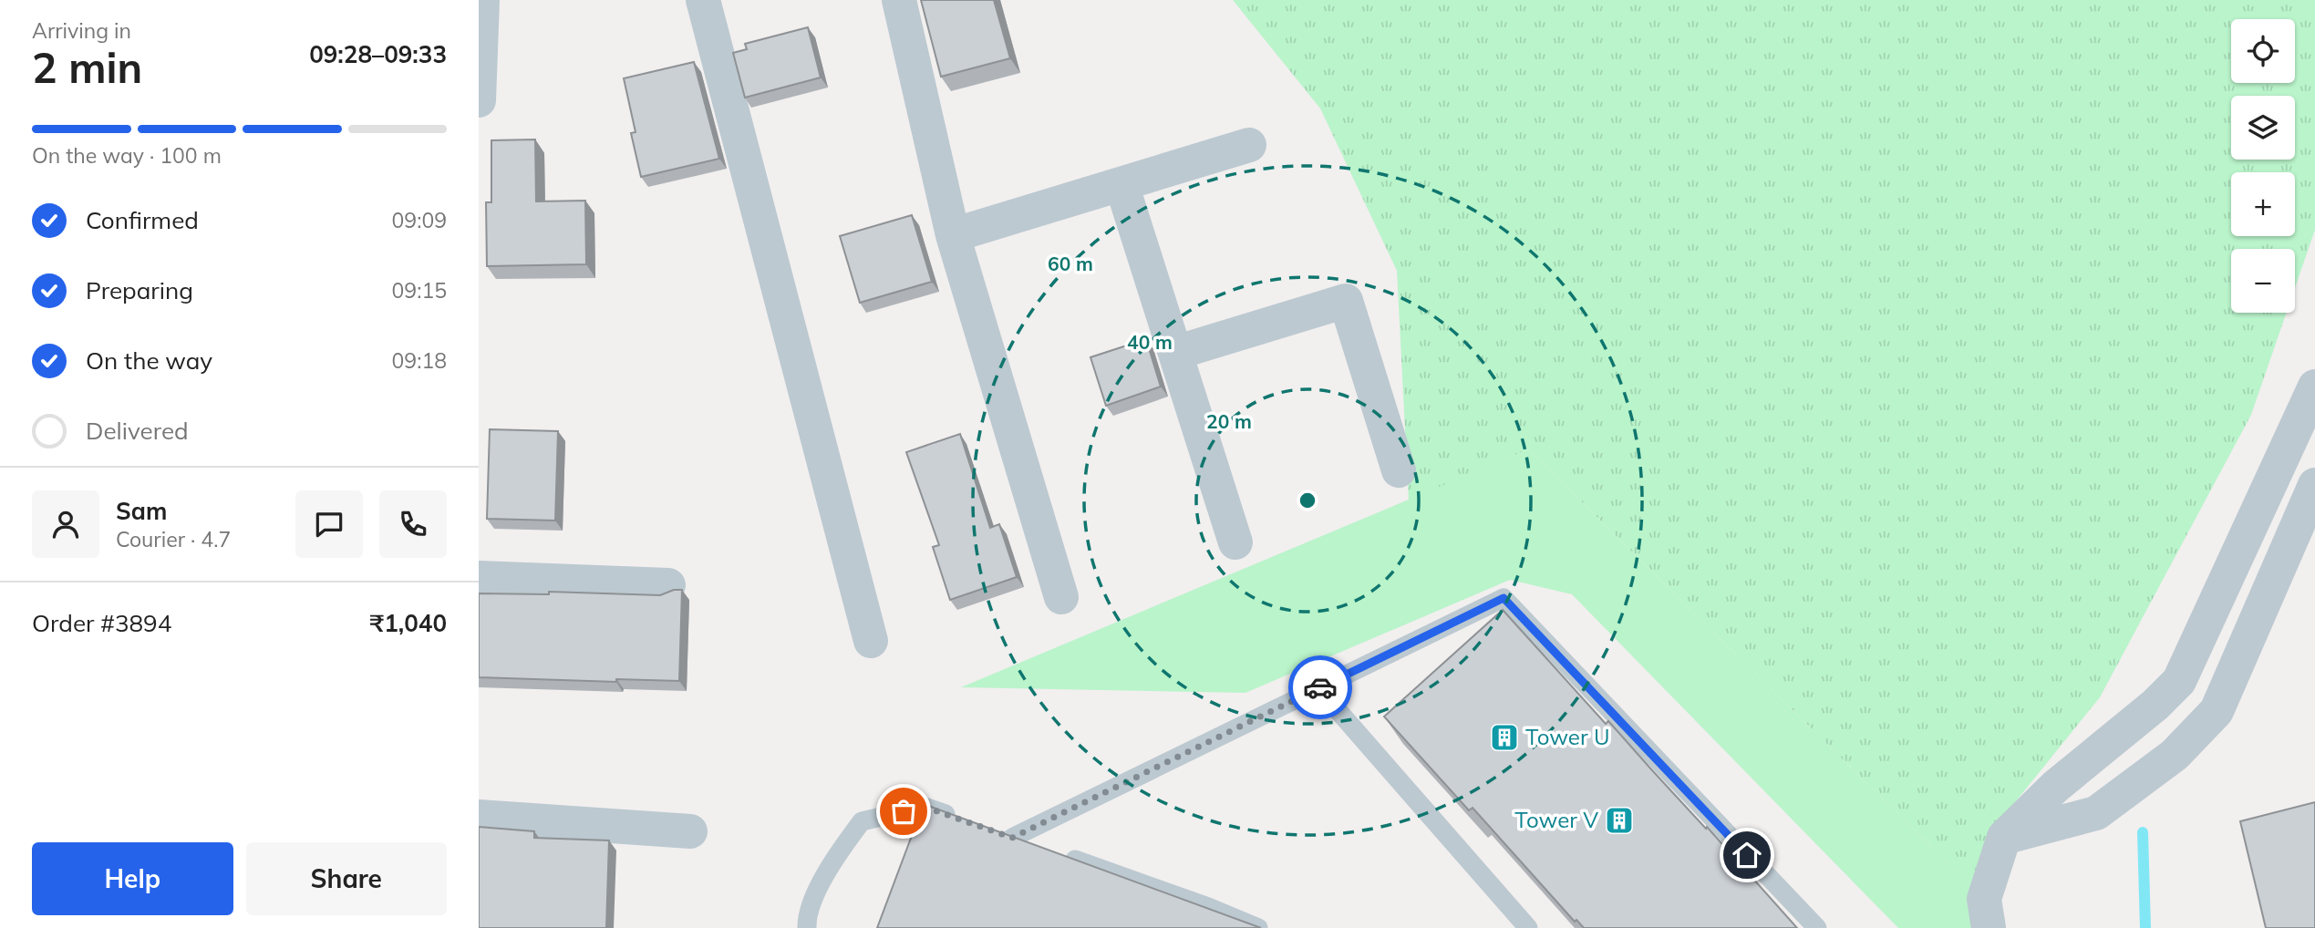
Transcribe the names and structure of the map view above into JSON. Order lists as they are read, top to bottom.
{
  "places": {
    "building": ["Tower U", "Tower V"]
  },
  "page": {
    "heading": ["2 min", "Arriving in", "09:28–09:33"],
    "panel": [
      "Sam",
      "Courier · 4.7",
      "Order #3894",
      "₹1,040"
    ],
    "map_buttons": ["+", "−"],
    "bar": "On the way · 100 m",
    "list": [
      ["Confirmed", "09:09"],
      ["Preparing", "09:15"],
      ["On the way", "09:18"],
      "Delivered"
    ],
    "buttons": ["Help", "Share"]
  },
  "rings": ["60 m", "40 m", "20 m"]
}
